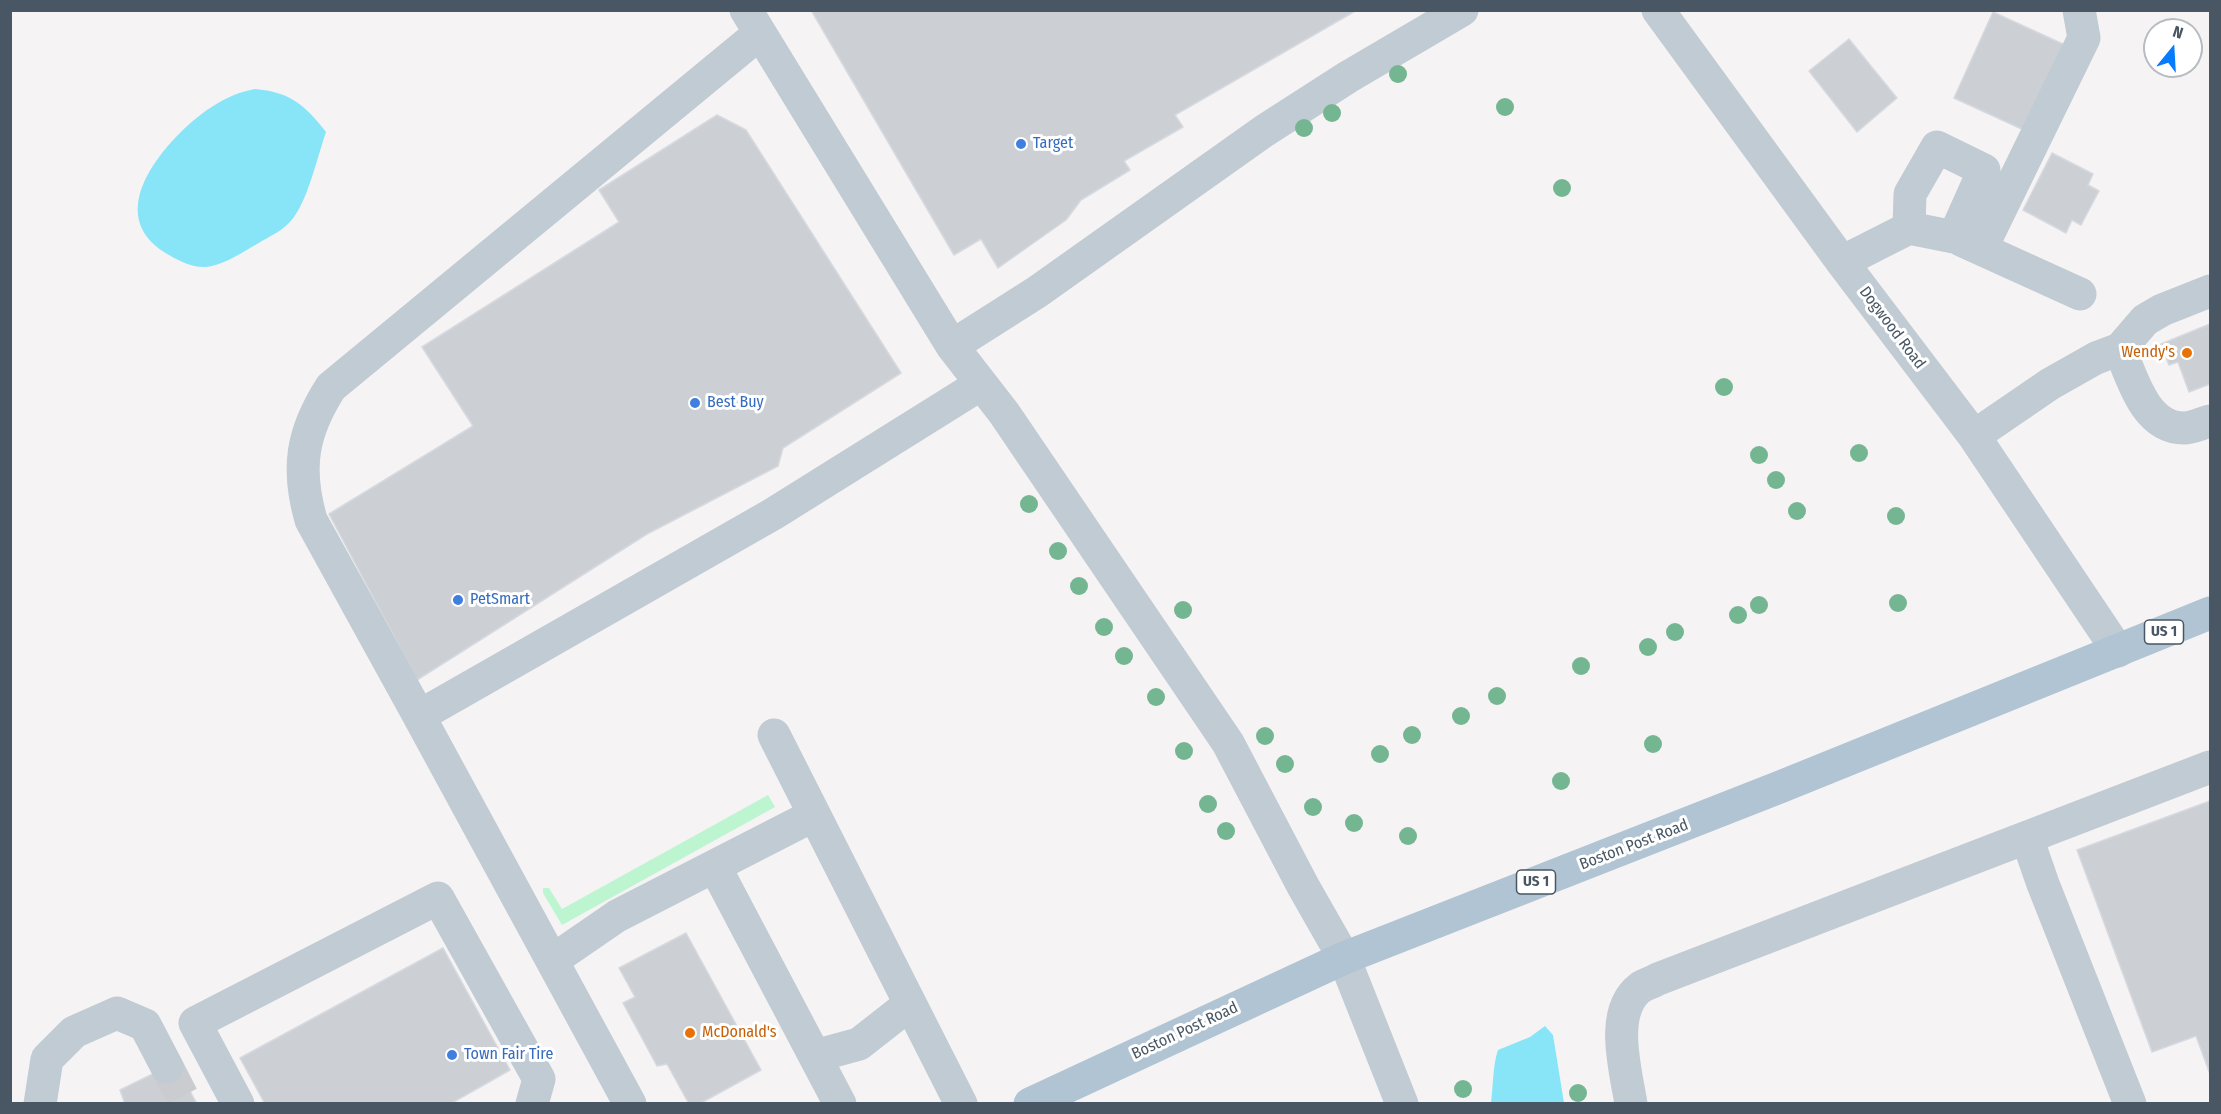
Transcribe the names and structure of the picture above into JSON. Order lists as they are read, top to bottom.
{
  "streets": {
    "main road": ["US 1", "Boston Post Road"],
    "street": ["Dogwood Road"]
  },
  "crossings": [
    ["Dogwood Road", "Boston Post Road"]
  ],
  "places": [
    "Target",
    "Wendy's",
    "Best Buy",
    "PetSmart",
    "McDonald's",
    "Town Fair Tire"
  ],
  "north": "top"
}
